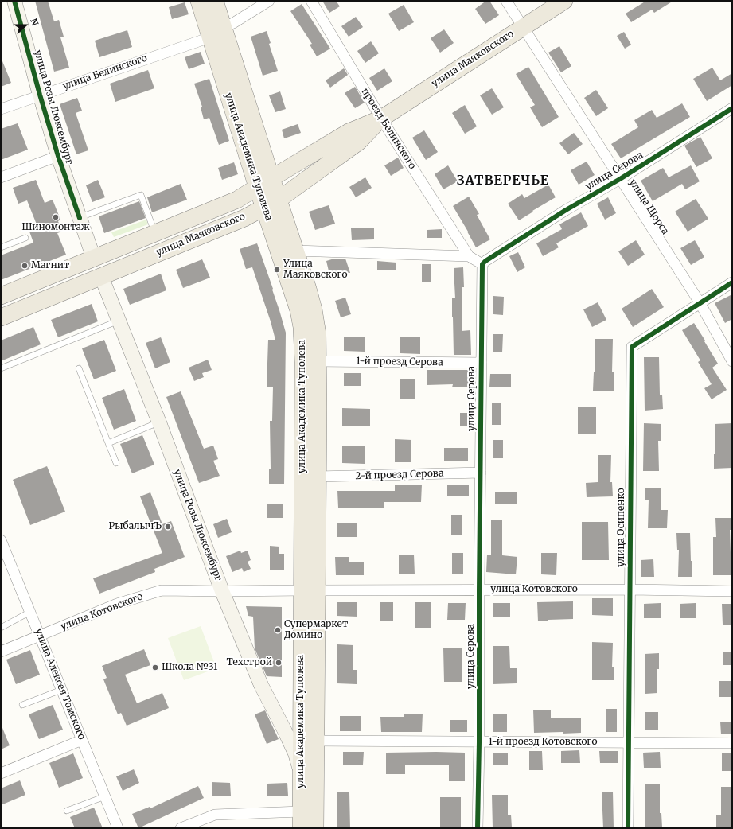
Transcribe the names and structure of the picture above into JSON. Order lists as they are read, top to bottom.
{
  "streets": {
    "main road": ["улица Маяковского", "улица Академика Туполева"],
    "street": [
      "улица Белинского",
      "улица Розы Люксембург",
      "проезд Белинского",
      "улица Серова",
      "улица Щорса",
      "1-й проезд Серова",
      "2-й проезд Серова",
      "улица Осипенко",
      "улица Котовского",
      "улица Алексея Томского",
      "1-й проезд Котовского"
    ]
  },
  "crossings": [
    ["улица Маяковского", "улица Розы Люксембург"],
    ["улица Маяковского", "проезд Белинского"],
    ["улица Маяковского", "улица Академика Туполева"],
    ["улица Маяковского", "улица Щорса"],
    ["улица Белинского", "улица Розы Люксембург"],
    ["улица Белинского", "улица Академика Туполева"],
    ["улица Розы Люксембург", "улица Академика Туполева"],
    ["улица Розы Люксембург", "улица Котовского"],
    ["проезд Белинского", "улица Академика Туполева"],
    ["проезд Белинского", "улица Серова"],
    ["улица Академика Туполева", "1-й проезд Серова"],
    ["улица Академика Туполева", "2-й проезд Серова"],
    ["улица Академика Туполева", "улица Котовского"],
    ["улица Академика Туполева", "1-й проезд Котовского"],
    ["улица Серова", "улица Щорса"],
    ["улица Серова", "1-й проезд Серова"],
    ["улица Серова", "2-й проезд Серова"],
    ["улица Серова", "улица Котовского"],
    ["улица Серова", "1-й проезд Котовского"],
    ["улица Щорса", "улица Осипенко"],
    ["улица Осипенко", "улица Котовского"],
    ["улица Осипенко", "1-й проезд Котовского"],
    ["улица Котовского", "улица Алексея Томского"]
  ],
  "districts": ["ЗАТВЕРЕЧЬЕ"],
  "places": [
    "Шиномонтаж",
    "Магнит",
    "Улица Маяковского",
    "РыбалычЪ",
    "Супермаркет Домино",
    "Техстрой",
    "Школа №31"
  ],
  "north": "right"
}
